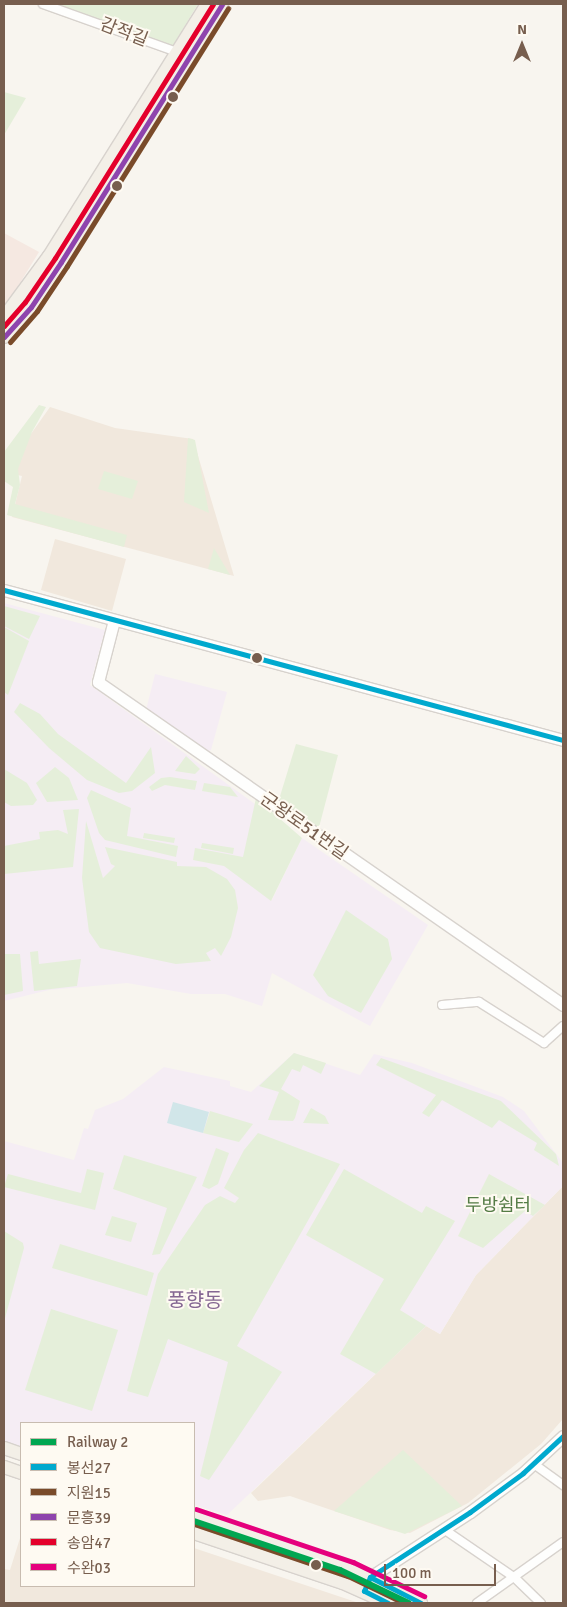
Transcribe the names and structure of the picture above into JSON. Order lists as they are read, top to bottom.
{
  "streets": {
    "main road": ["군왕로51번길"],
    "street": ["감적길"]
  },
  "districts": ["풍향동"],
  "parks": ["두방쉼터"],
  "lines": [
    "transit line 문흥39",
    "transit line 송암47",
    "transit line 지원15",
    "transit line 봉선27",
    "transit line 수완03",
    "rail line 2"
  ],
  "legend": [
    "Railway 2",
    "봉선27",
    "지원15",
    "문흥39",
    "송암47",
    "수완03"
  ],
  "scale_bar": "100 m",
  "north": "top"
}
